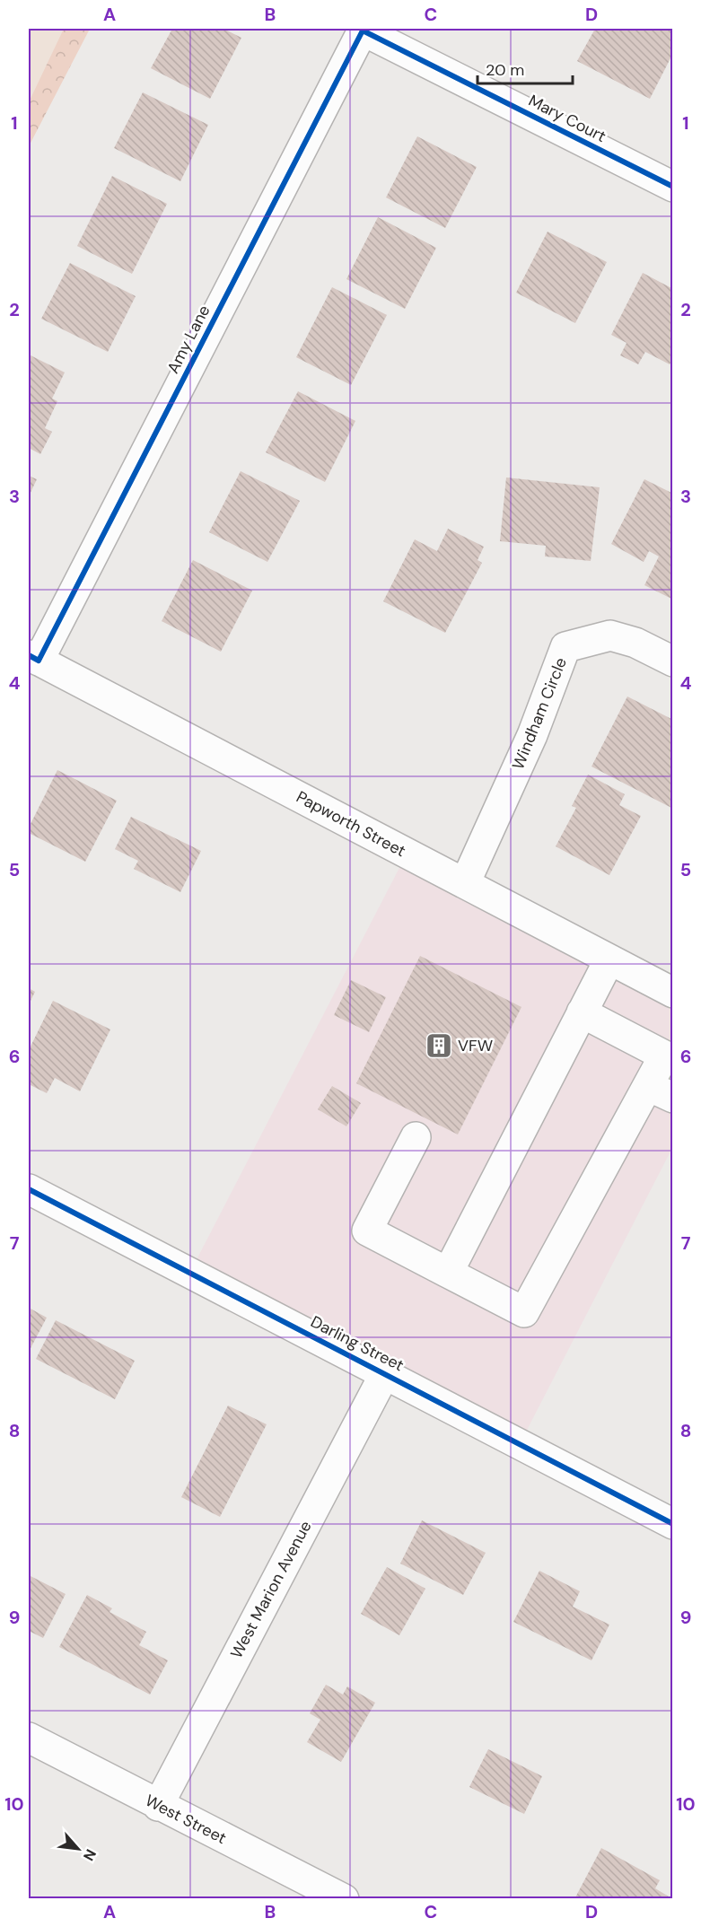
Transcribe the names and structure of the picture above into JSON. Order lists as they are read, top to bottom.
{
  "streets": {
    "street": [
      "Mary Court",
      "Amy Lane",
      "Windham Circle",
      "Papworth Street",
      "Darling Street",
      "West Marion Avenue",
      "West Street"
    ]
  },
  "crossings": [
    ["Mary Court", "Amy Lane"],
    ["Amy Lane", "Papworth Street"],
    ["Windham Circle", "Papworth Street"],
    ["Darling Street", "West Marion Avenue"],
    ["West Marion Avenue", "West Street"]
  ],
  "places": {
    "building": ["VFW"]
  },
  "scale_bar": "20 m",
  "north": "bottom right",
  "grid": {
    "columns": [
      "A",
      "B",
      "C",
      "D"
    ],
    "rows": [
      "1",
      "2",
      "3",
      "4",
      "5",
      "6",
      "7",
      "8",
      "9",
      "10"
    ]
  }
}
